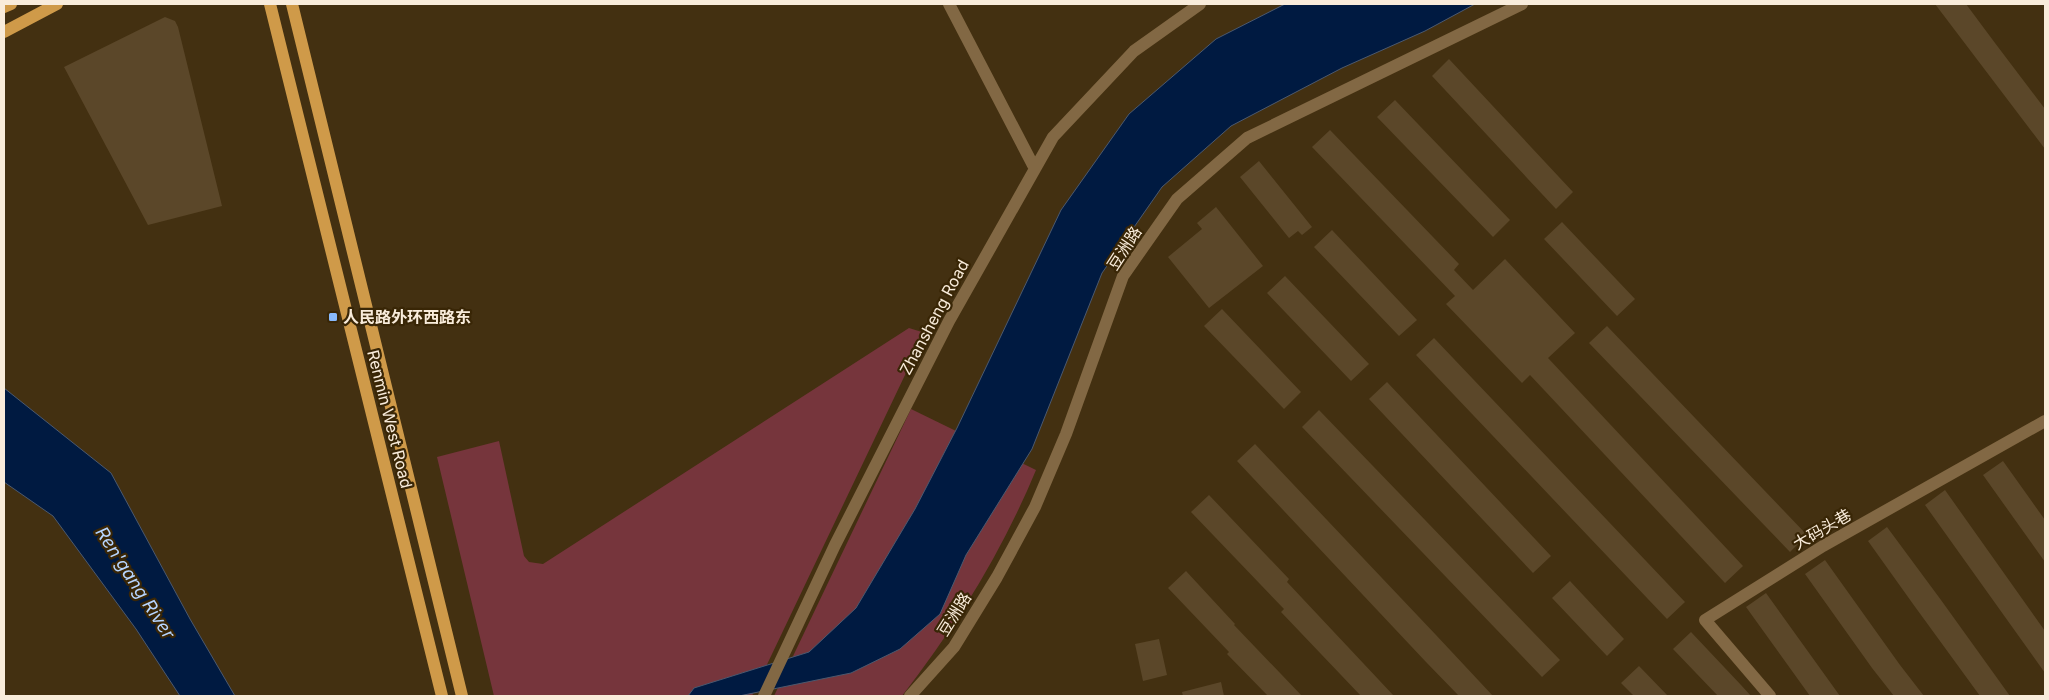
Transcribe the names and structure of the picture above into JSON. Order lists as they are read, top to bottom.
{
  "streets": {
    "main road": ["Renmin West Road"],
    "street": ["豆洲路", "Zhansheng Road", "大码头巷"]
  },
  "water": ["Ren'gang River"],
  "places": {
    "transit": ["人民路外环西路东"]
  }
}
